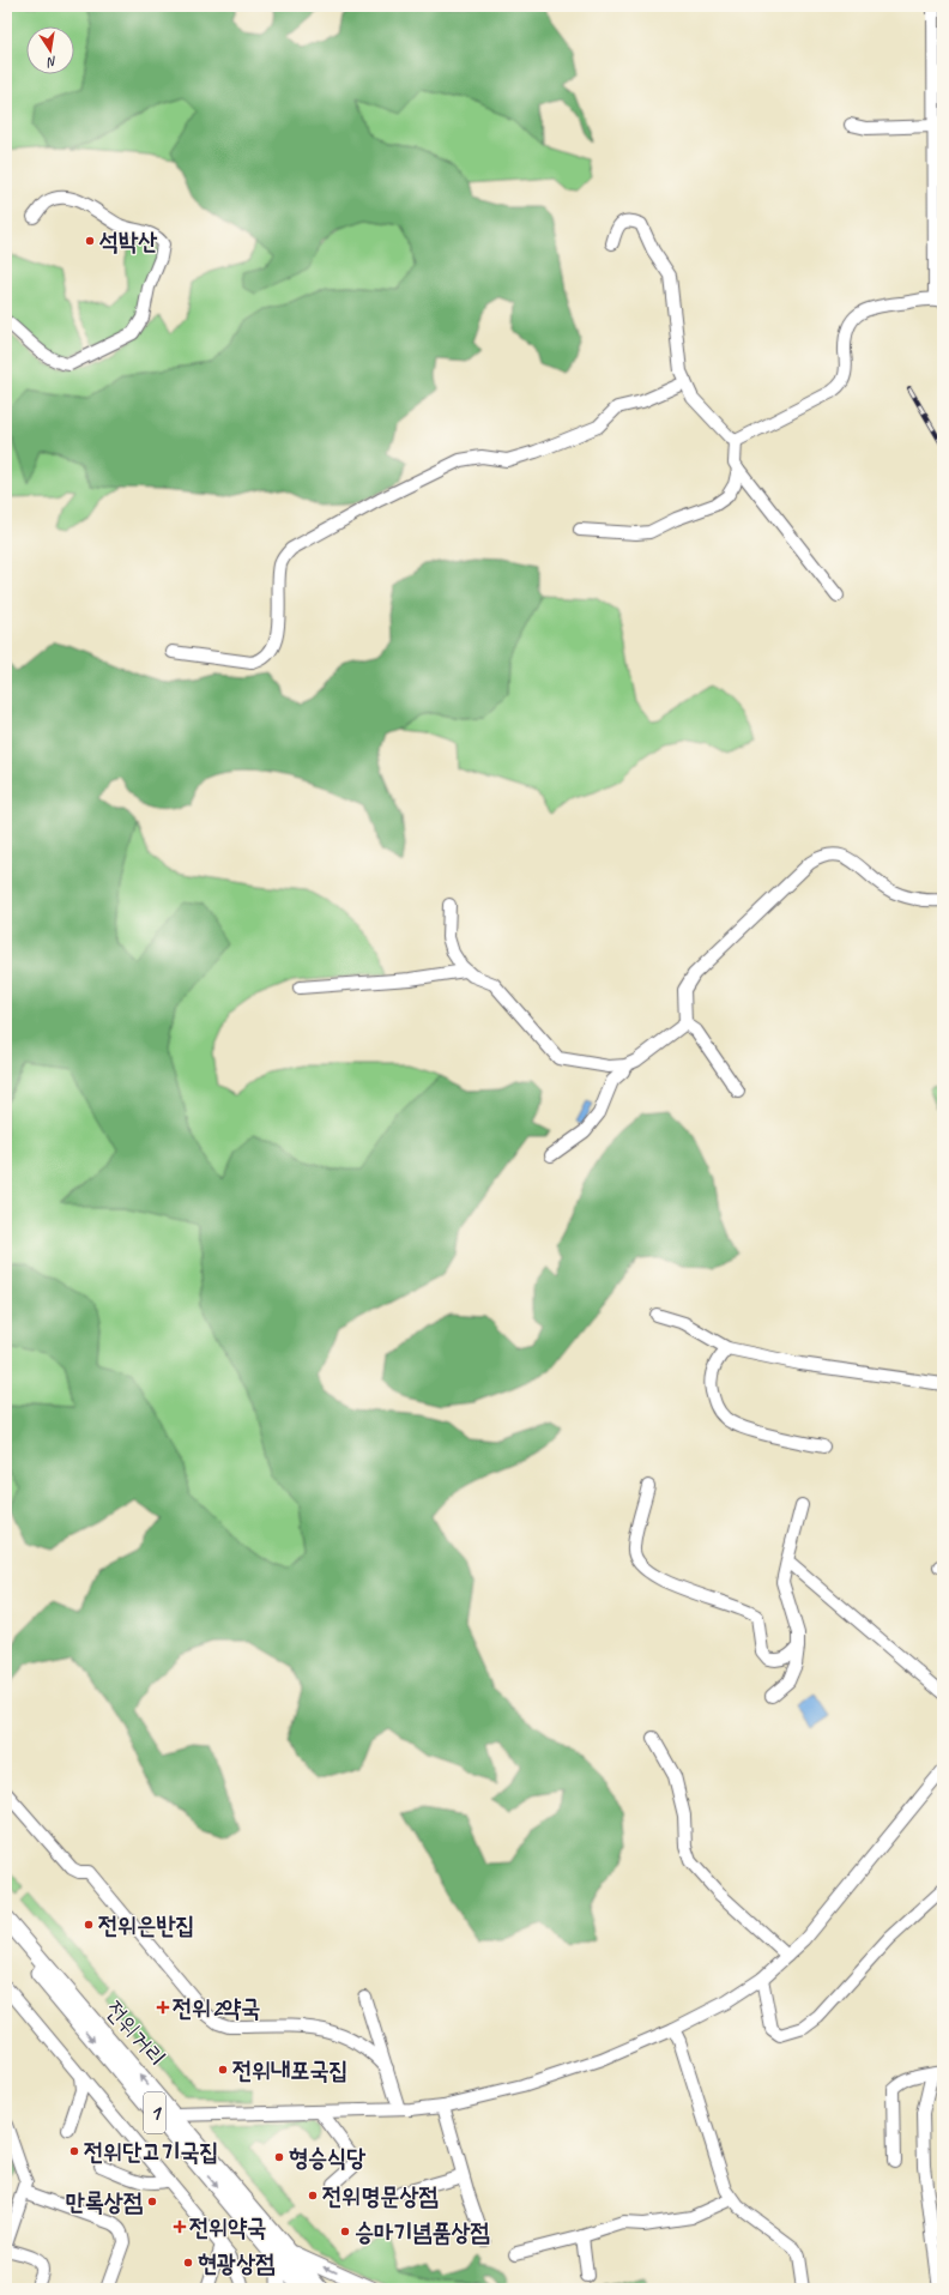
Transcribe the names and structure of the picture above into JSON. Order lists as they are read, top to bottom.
{
  "streets": {
    "main road": ["전위거리", "1"]
  },
  "places": {
    "other": [
      "석박산",
      "전위은반집",
      "전위내포국집",
      "전위단고기국집",
      "형승식당",
      "전위명문상점",
      "만록상점",
      "승마기념품상점",
      "현광상점"
    ],
    "health": ["전위2약국", "전위약국"]
  },
  "north": "bottom"
}
